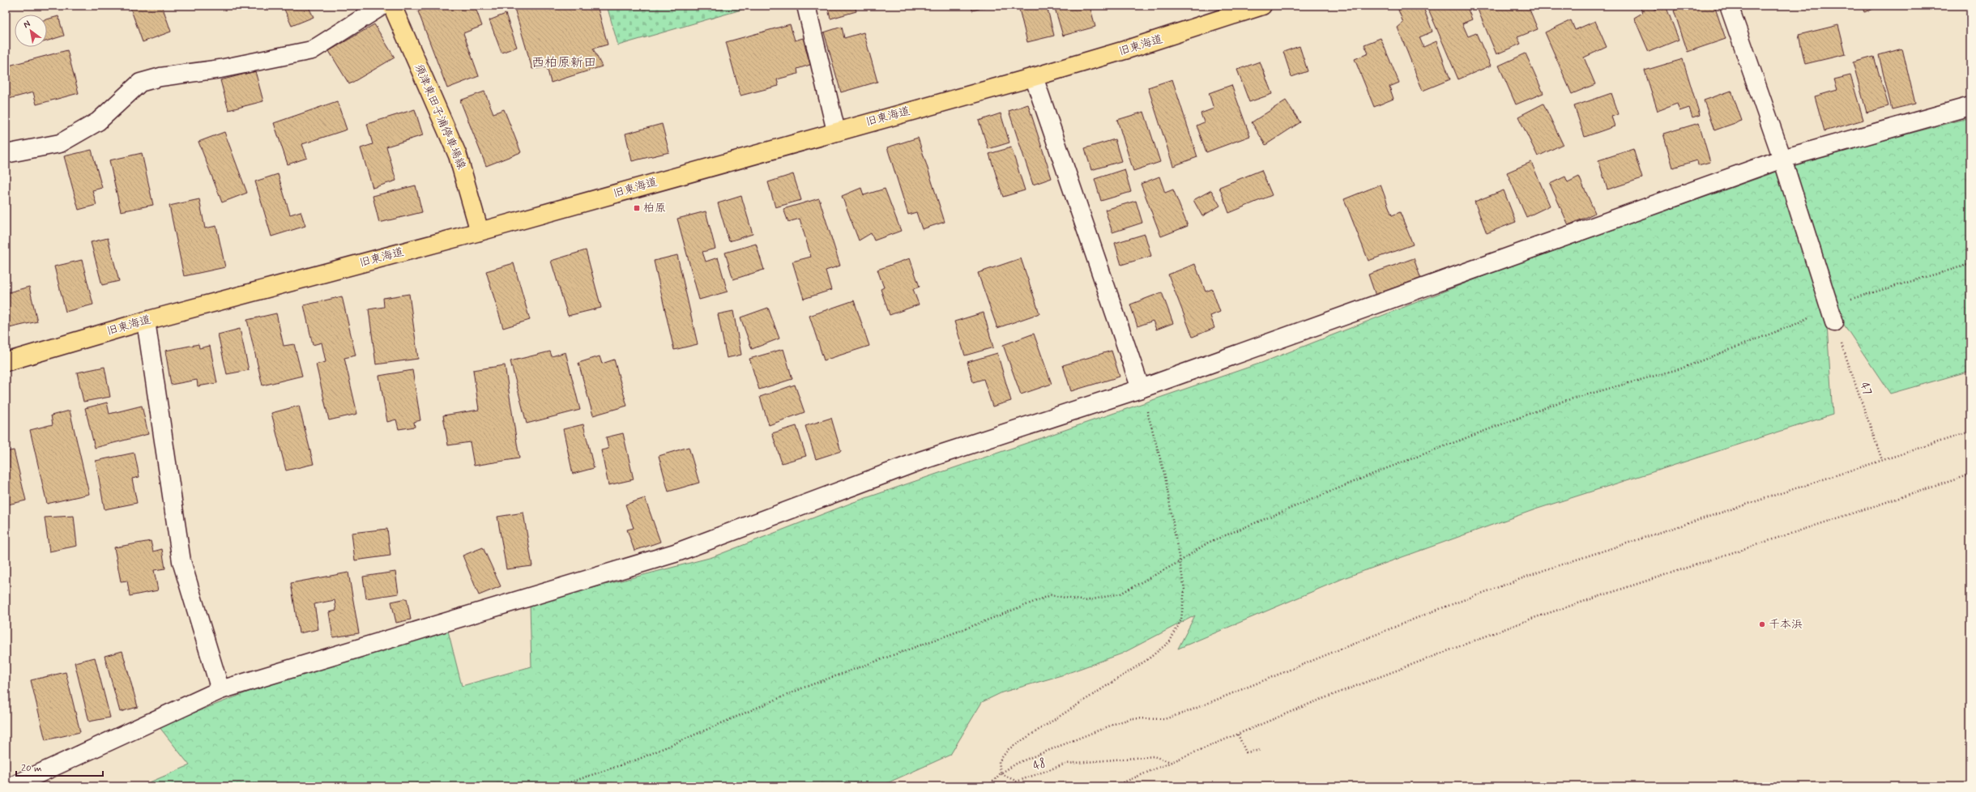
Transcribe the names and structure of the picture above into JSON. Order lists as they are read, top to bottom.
{
  "streets": {
    "main road": ["旧東海道", "須津東田子浦停車場線"],
    "path": ["47", "48"]
  },
  "crossings": [
    ["旧東海道", "須津東田子浦停車場線"]
  ],
  "districts": ["西柏原新田"],
  "places": {
    "transit": ["柏原"],
    "other": ["千本浜"]
  },
  "scale_bar": "20 m",
  "north": "top left"
}
